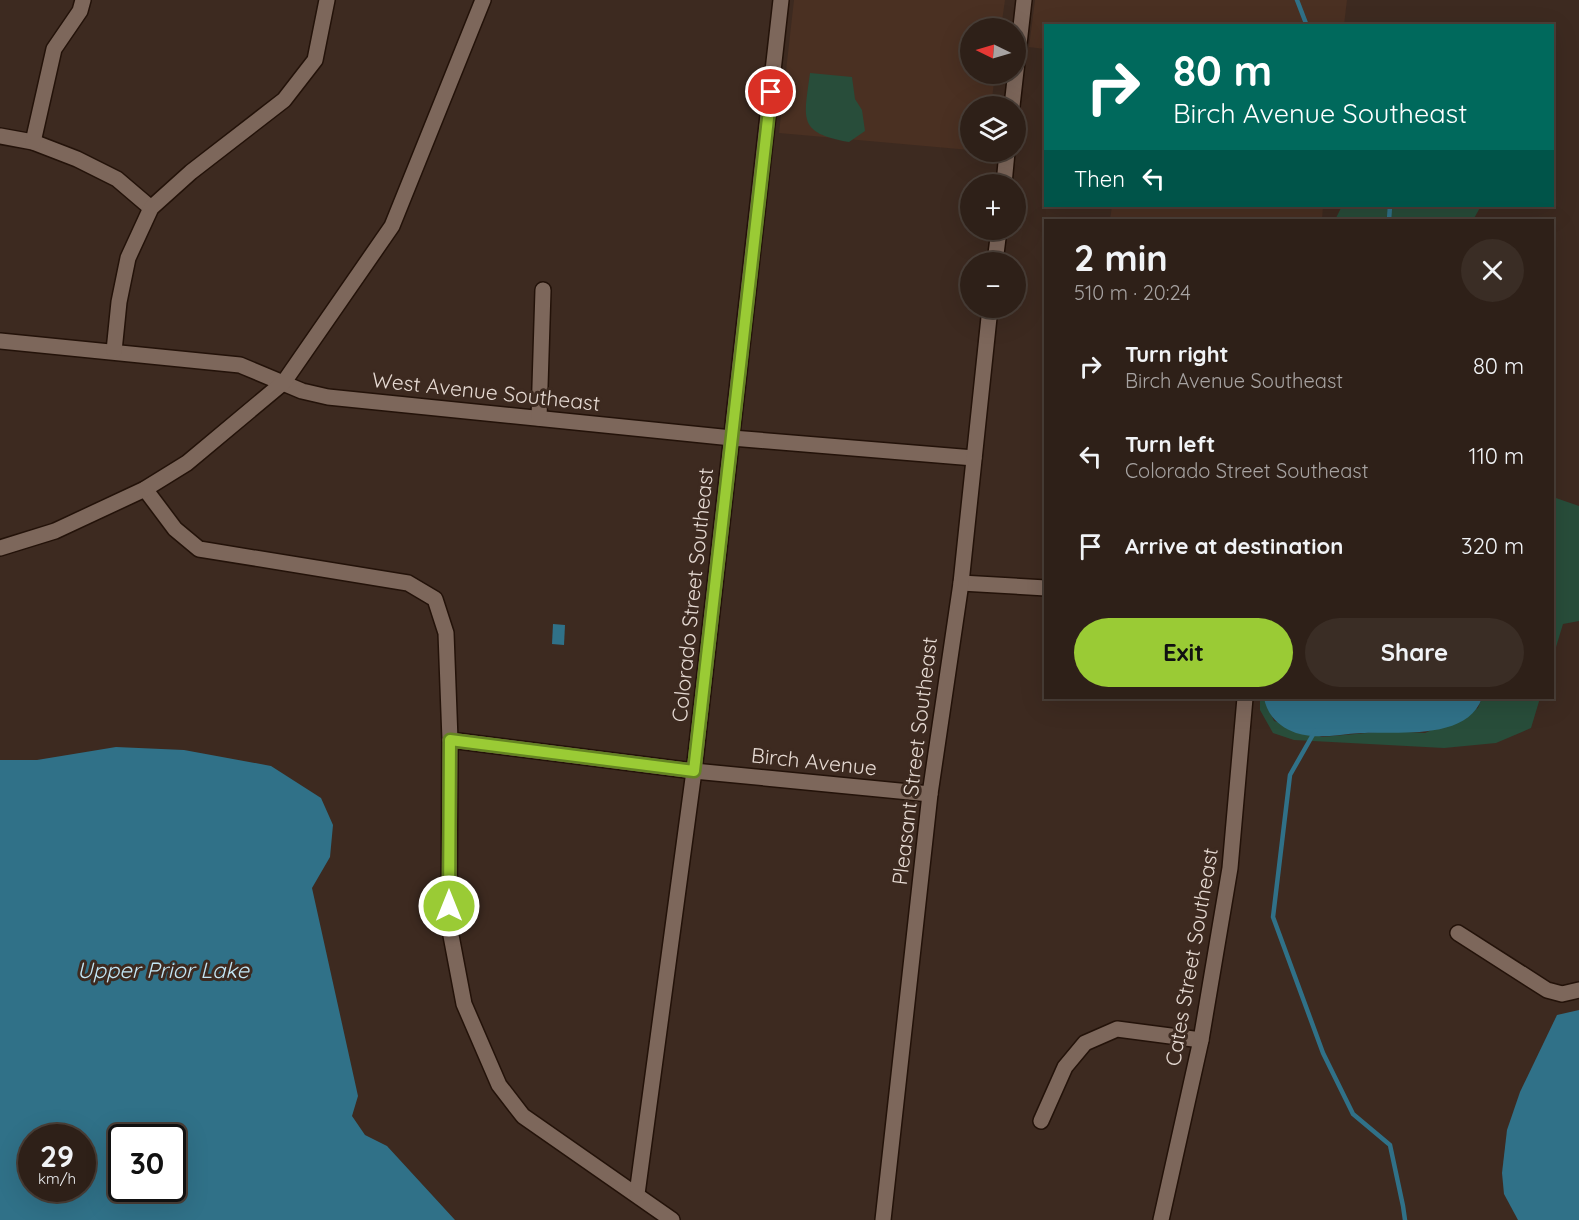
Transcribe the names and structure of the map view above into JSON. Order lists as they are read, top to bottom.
{
  "streets": {
    "street": [
      "West Avenue Southeast",
      "Colorado Street Southeast",
      "Pleasant Street Southeast",
      "Birch Avenue",
      "Cates Street Southeast"
    ]
  },
  "crossings": [
    ["West Avenue Southeast", "Colorado Street Southeast"],
    ["West Avenue Southeast", "Pleasant Street Southeast"],
    ["Colorado Street Southeast", "Birch Avenue"],
    ["Pleasant Street Southeast", "Birch Avenue"]
  ],
  "water": ["Upper Prior Lake"],
  "north": "left",
  "page": {
    "map_buttons": ["+", "−"],
    "turn": ["80 m", "Birch Avenue Southeast"],
    "then": "Then",
    "heading": ["2 min", "510 m · 20:24"],
    "list": [
      {
        "name": "Turn right",
        "note": "Birch Avenue Southeast",
        "value": "80 m"
      },
      {
        "name": "Turn left",
        "note": "Colorado Street Southeast",
        "value": "110 m"
      },
      {
        "name": "Arrive at destination",
        "value": "320 m"
      }
    ],
    "buttons": ["Exit", "Share"],
    "speed": "29 km/h",
    "limit": "30"
  }
}
